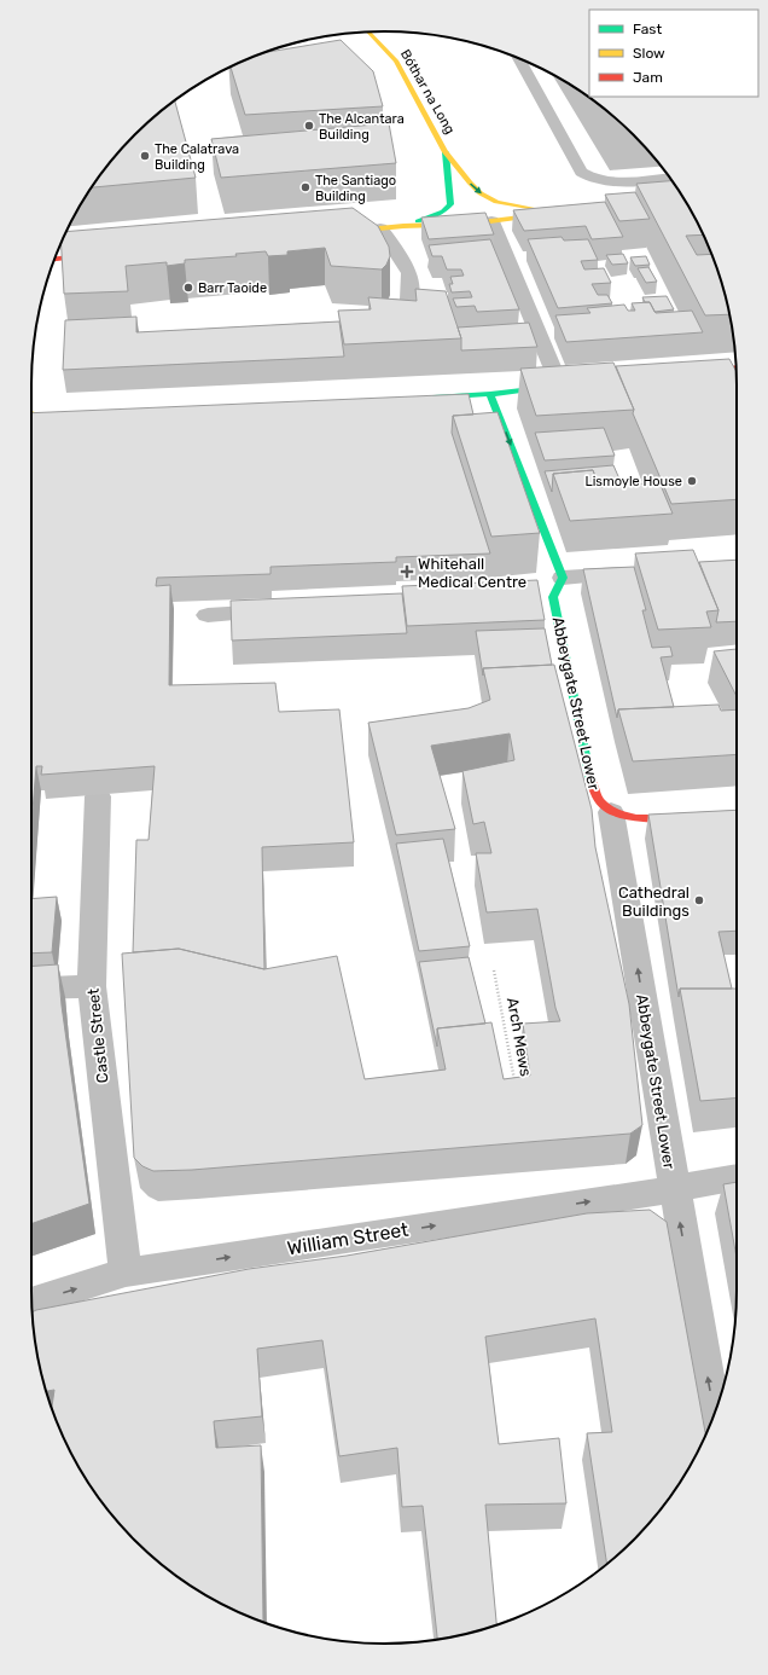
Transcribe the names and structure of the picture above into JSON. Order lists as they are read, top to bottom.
{
  "streets": {
    "street": [
      "Bóthar na Long",
      "Abbeygate Street Lower",
      "Castle Street",
      "William Street"
    ],
    "path": ["Arch Mews"]
  },
  "crossings": [
    ["Abbeygate Street Lower", "William Street"],
    ["Castle Street", "William Street"]
  ],
  "one_way": ["William Street"],
  "places": {
    "other": [
      "The Alcantara Building",
      "The Calatrava Building",
      "The Santiago Building",
      "Barr Taoide",
      "Lismoyle House",
      "Cathedral Buildings"
    ],
    "health": ["Whitehall Medical Centre"]
  },
  "legend": ["Fast", "Slow", "Jam"]
}
